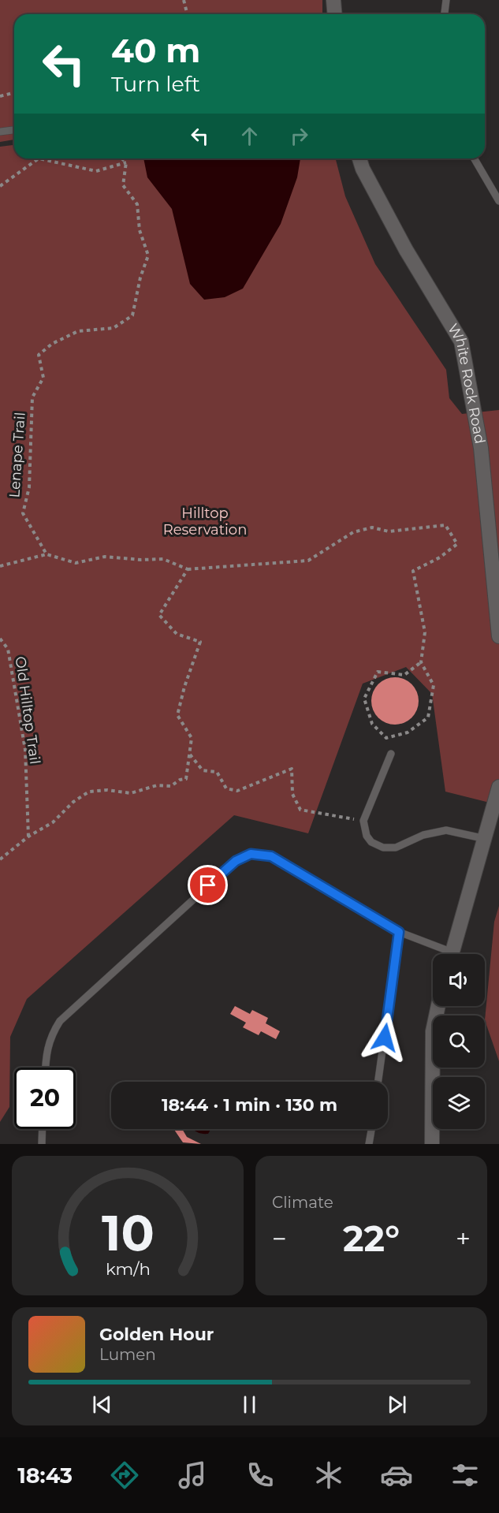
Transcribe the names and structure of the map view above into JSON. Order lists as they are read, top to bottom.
{
  "streets": {
    "street": ["White Rock Road"],
    "path": ["Lenape Trail", "Old Hilltop Trail"]
  },
  "parks": ["Hilltop Reservation"],
  "page": {
    "turn": ["40 m", "Turn left"],
    "limit": "20",
    "trip": "18:44 · 1 min · 130 m",
    "tile": "Climate",
    "heat": ["−", "22°", "+"],
    "song": ["Golden Hour", "Lumen"],
    "tabs": "18:43",
    "gauge": ["10", "km/h"]
  }
}
